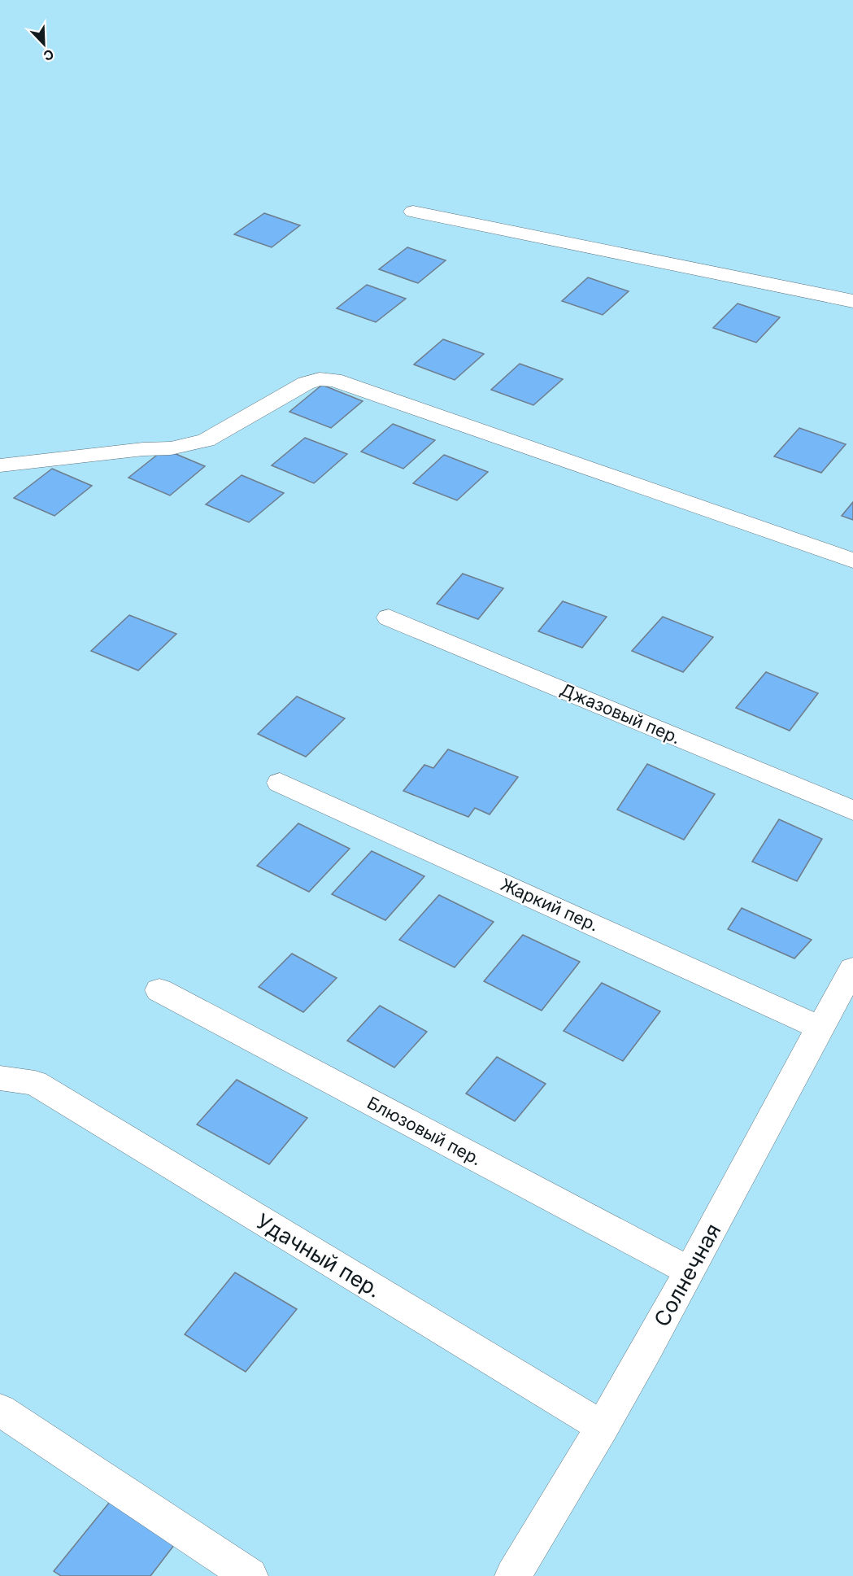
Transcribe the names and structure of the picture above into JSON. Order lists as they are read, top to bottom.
{
  "streets": {
    "street": [
      "Джазовый пер.",
      "Жаркий пер.",
      "Блюзовый пер.",
      "Удачный пер.",
      "Солнечная"
    ]
  },
  "crossings": [
    ["Жаркий пер.", "Солнечная"],
    ["Блюзовый пер.", "Солнечная"],
    ["Удачный пер.", "Солнечная"]
  ],
  "north": "bottom right"
}
